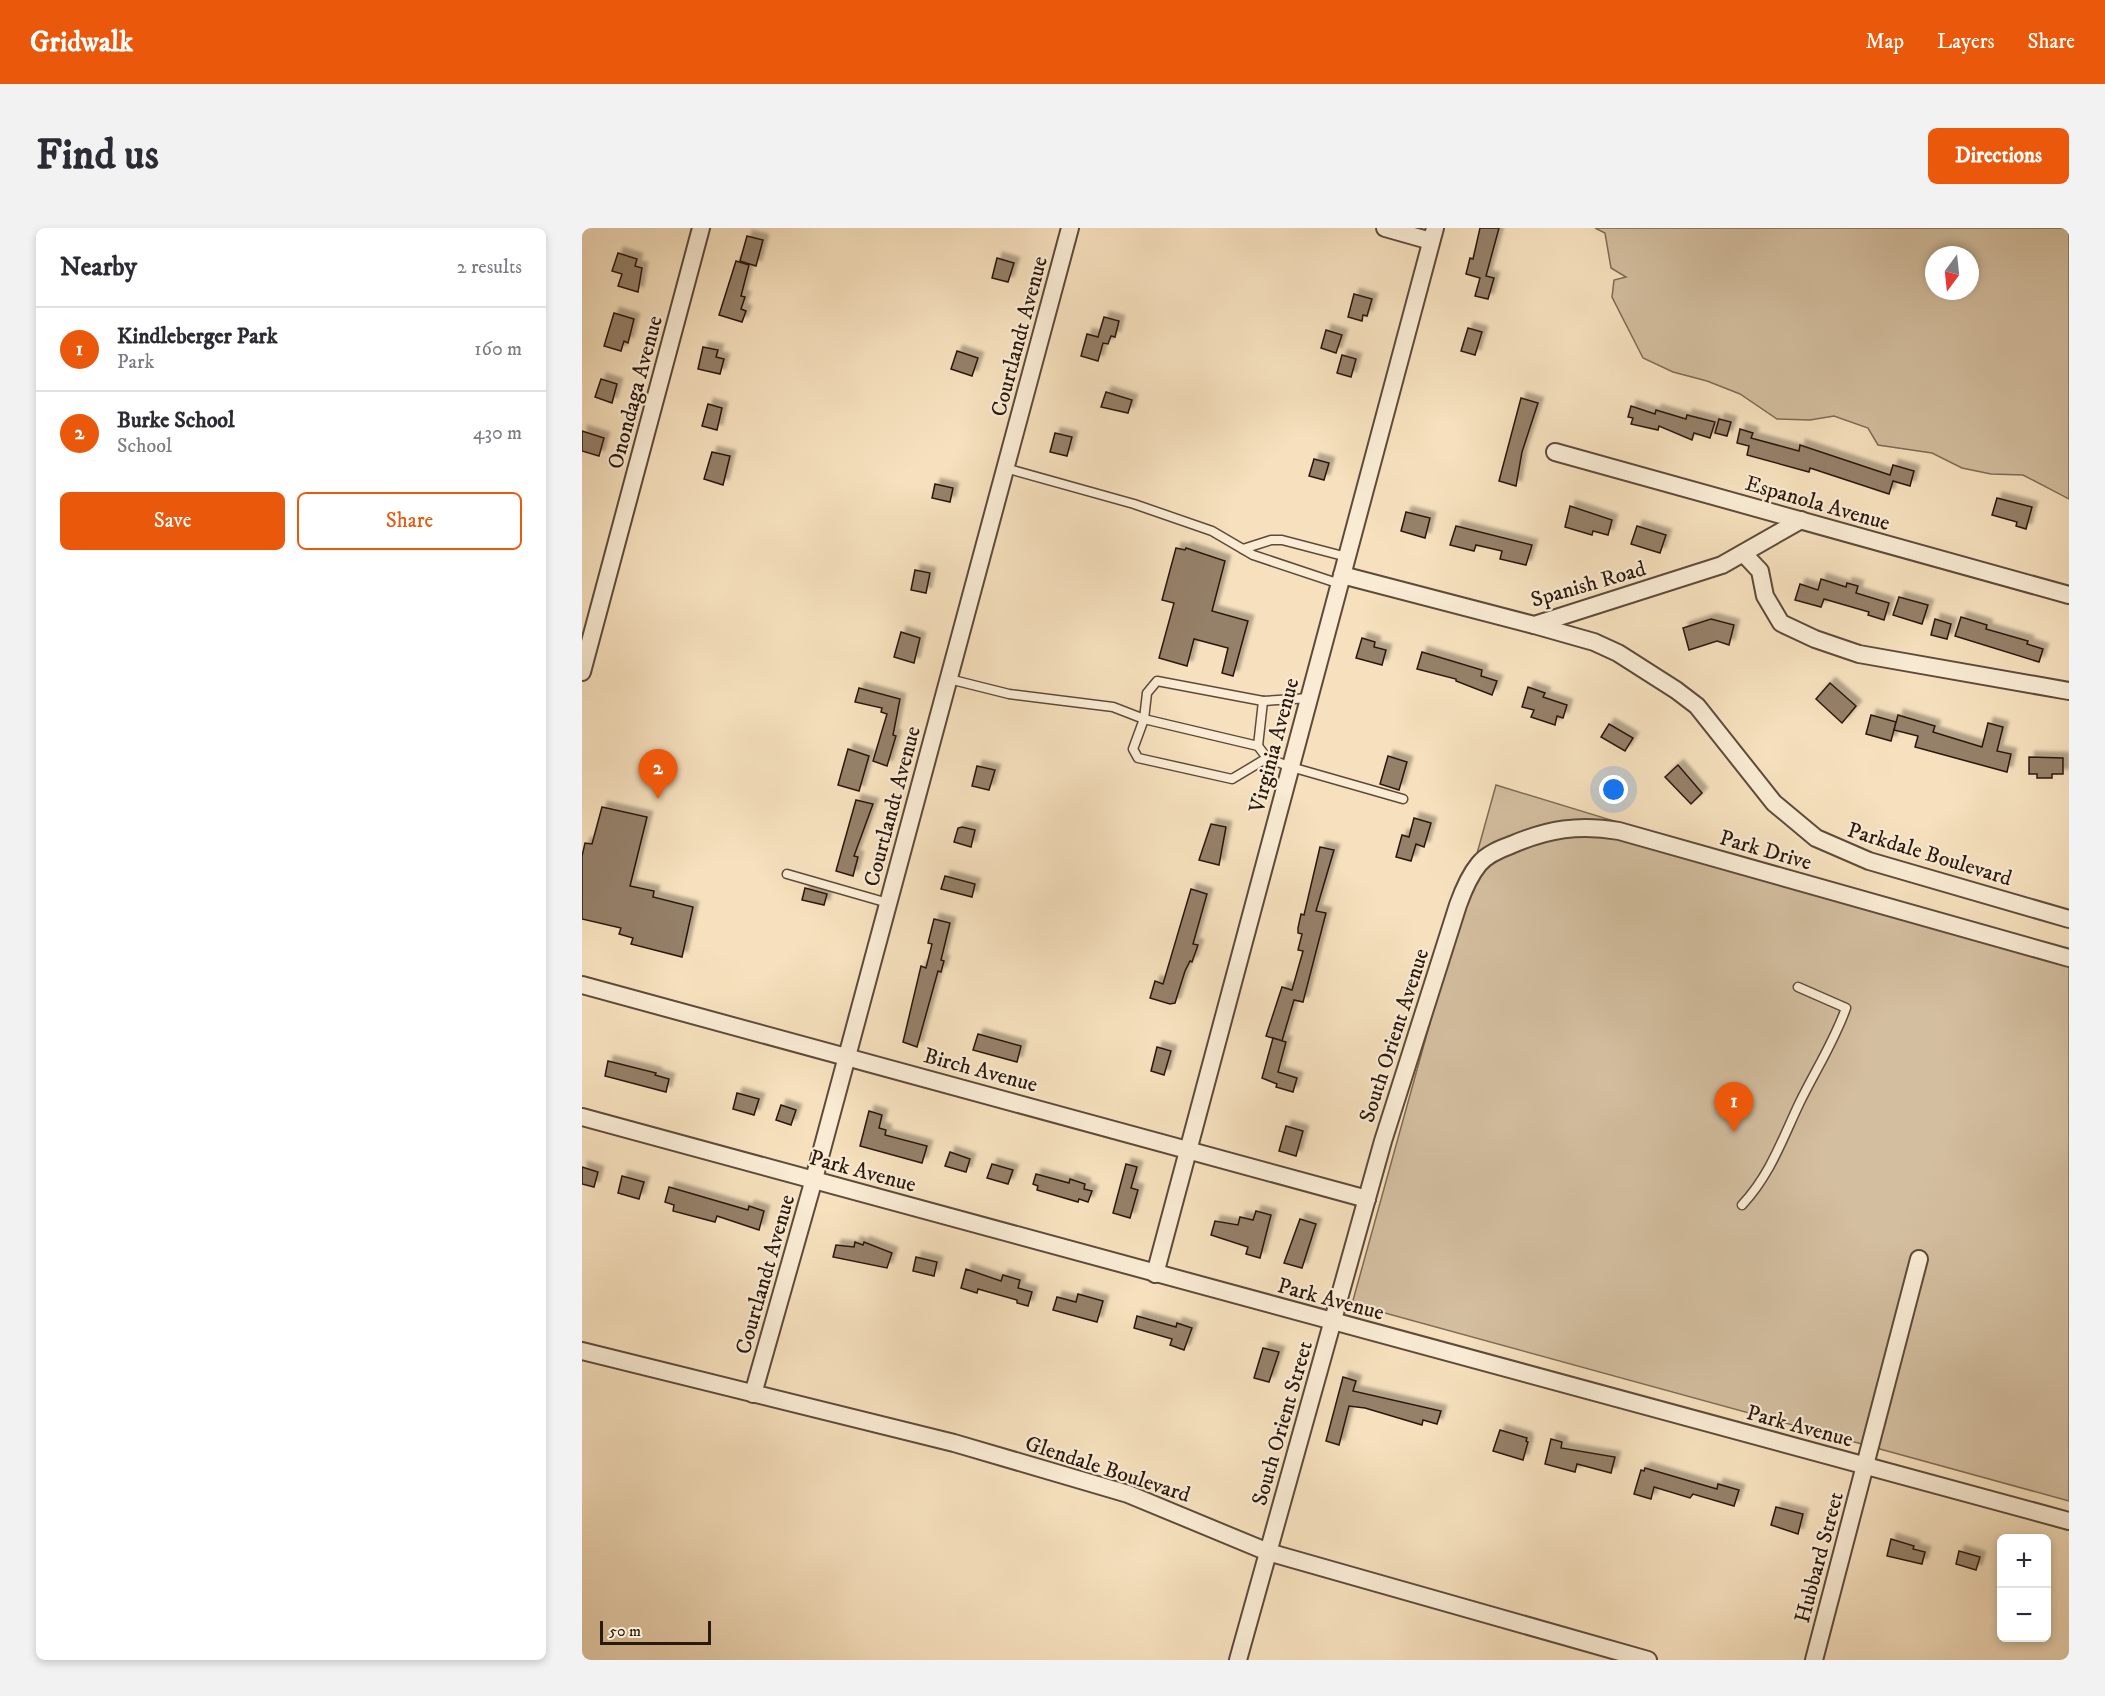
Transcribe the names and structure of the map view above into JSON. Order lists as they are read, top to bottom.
{
  "streets": {
    "street": [
      "Courtlandt Avenue",
      "Onondaga Avenue",
      "Espanola Avenue",
      "Spanish Road",
      "Virginia Avenue",
      "Park Drive",
      "Parkdale Boulevard",
      "South Orient Avenue",
      "Birch Avenue",
      "Park Avenue",
      "South Orient Street",
      "Glendale Boulevard",
      "Hubbard Street"
    ]
  },
  "crossings": [
    ["Courtlandt Avenue", "Birch Avenue"],
    ["Courtlandt Avenue", "Park Avenue"],
    ["Courtlandt Avenue", "Glendale Boulevard"],
    ["Espanola Avenue", "Spanish Road"],
    ["Spanish Road", "Virginia Avenue"],
    ["Spanish Road", "Parkdale Boulevard"],
    ["Virginia Avenue", "Birch Avenue"],
    ["Virginia Avenue", "Park Avenue"],
    ["Park Drive", "South Orient Avenue"],
    ["South Orient Avenue", "Birch Avenue"],
    ["South Orient Avenue", "South Orient Street"],
    ["Birch Avenue", "South Orient Street"],
    ["Park Avenue", "South Orient Street"],
    ["Park Avenue", "Hubbard Street"],
    ["South Orient Street", "Glendale Boulevard"]
  ],
  "scale_bar": "50 m",
  "north": "bottom",
  "page": {
    "header": "Gridwalk",
    "nav": ["Map", "Layers", "Share"],
    "buttons": [
      "Directions",
      ["Save", "Share"]
    ],
    "title": "Find us",
    "heading": ["Nearby", "2 results"],
    "list": [
      {
        "mark": "1",
        "name": "Kindleberger Park",
        "note": "Park",
        "value": "160 m"
      },
      {
        "mark": "2",
        "name": "Burke School",
        "note": "School",
        "value": "430 m"
      }
    ],
    "pins": ["2", "1"],
    "map_buttons": ["+", "−"],
    "scale": "50 m"
  }
}
